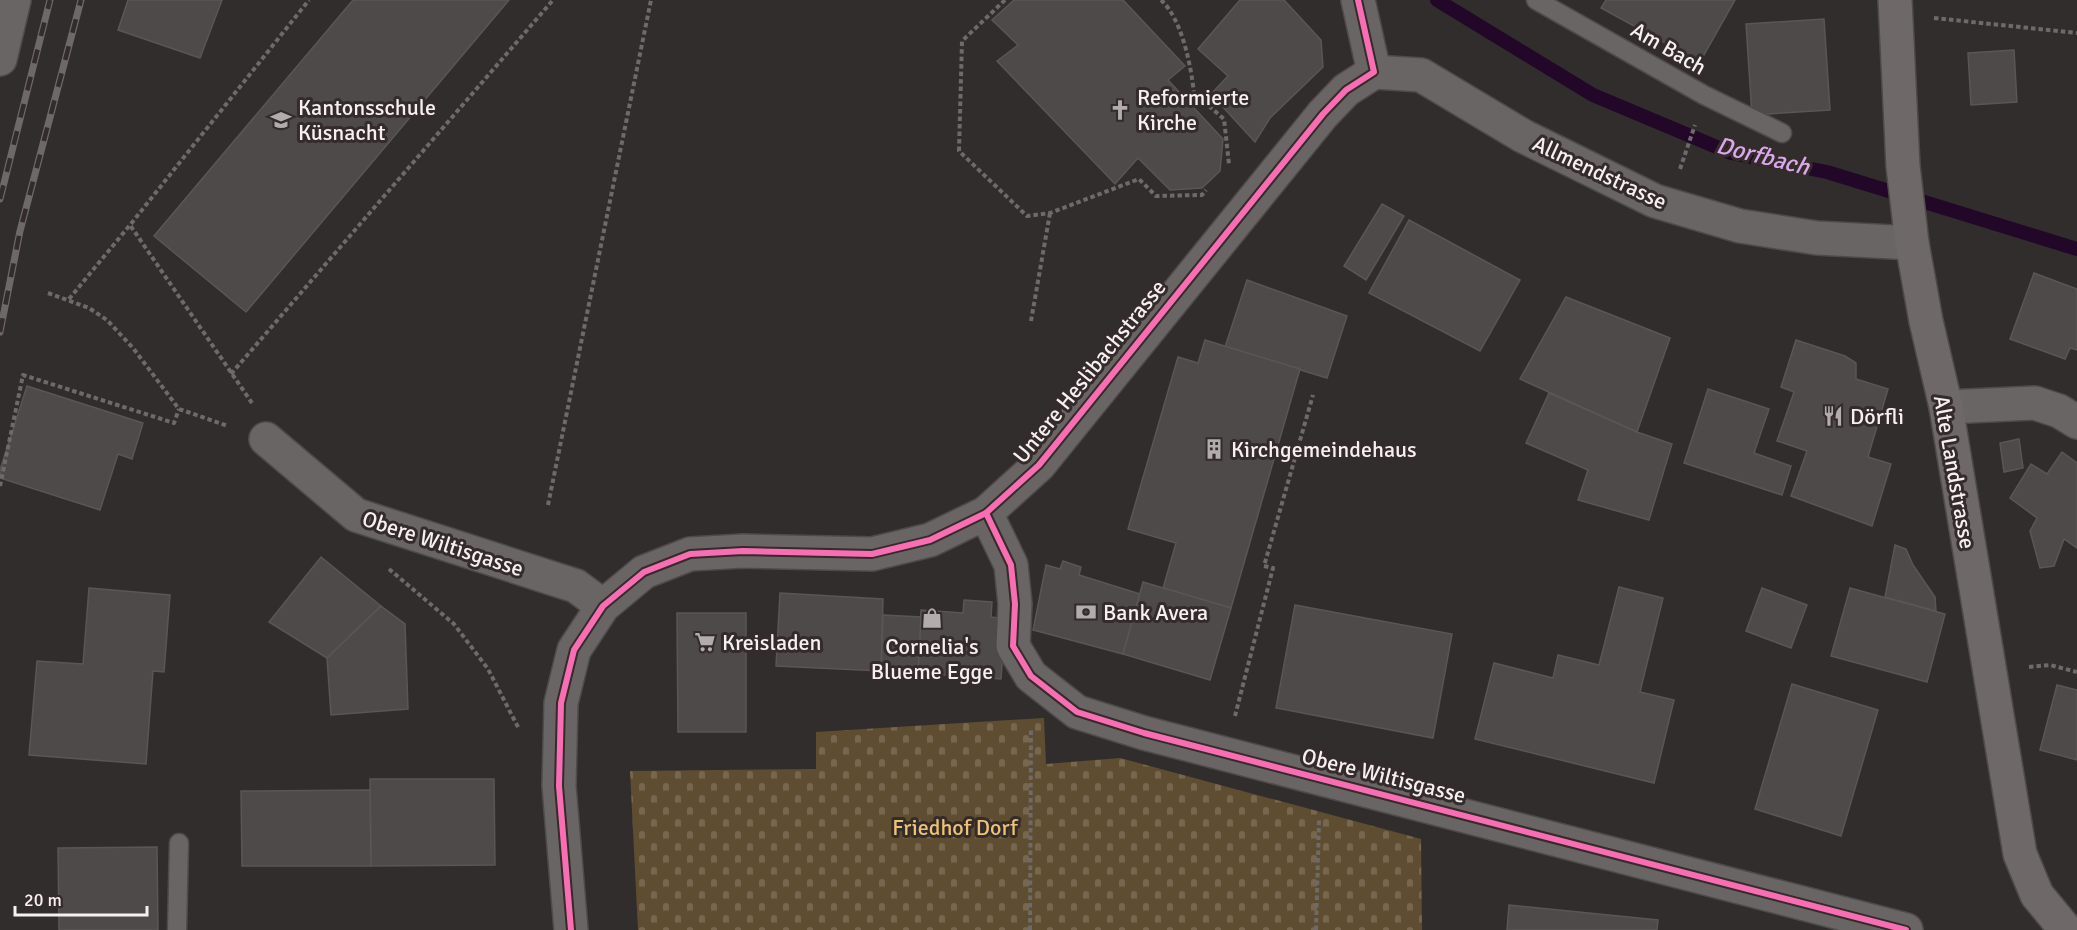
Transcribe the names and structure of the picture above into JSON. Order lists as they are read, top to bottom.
{
  "streets": {
    "street": [
      "Allmendstrasse",
      "Untere Heslibachstrasse",
      "Alte Landstrasse",
      "Obere Wiltisgasse"
    ],
    "lane": ["Am Bach"]
  },
  "crossings": [
    ["Allmendstrasse", "Untere Heslibachstrasse"],
    ["Allmendstrasse", "Alte Landstrasse"],
    ["Untere Heslibachstrasse", "Obere Wiltisgasse"]
  ],
  "water": ["Dorfbach"],
  "parks": ["Friedhof Dorf"],
  "places": {
    "church": ["Reformierte Kirche"],
    "school or university": ["Kantonsschule Küsnacht"],
    "restaurant": ["Dörfli"],
    "building": ["Kirchgemeindehaus"],
    "bank": ["Bank Avera"],
    "shop": ["Cornelia's Blueme Egge"],
    "supermarket": ["Kreisladen"]
  },
  "scale_bar": "20 m"
}
